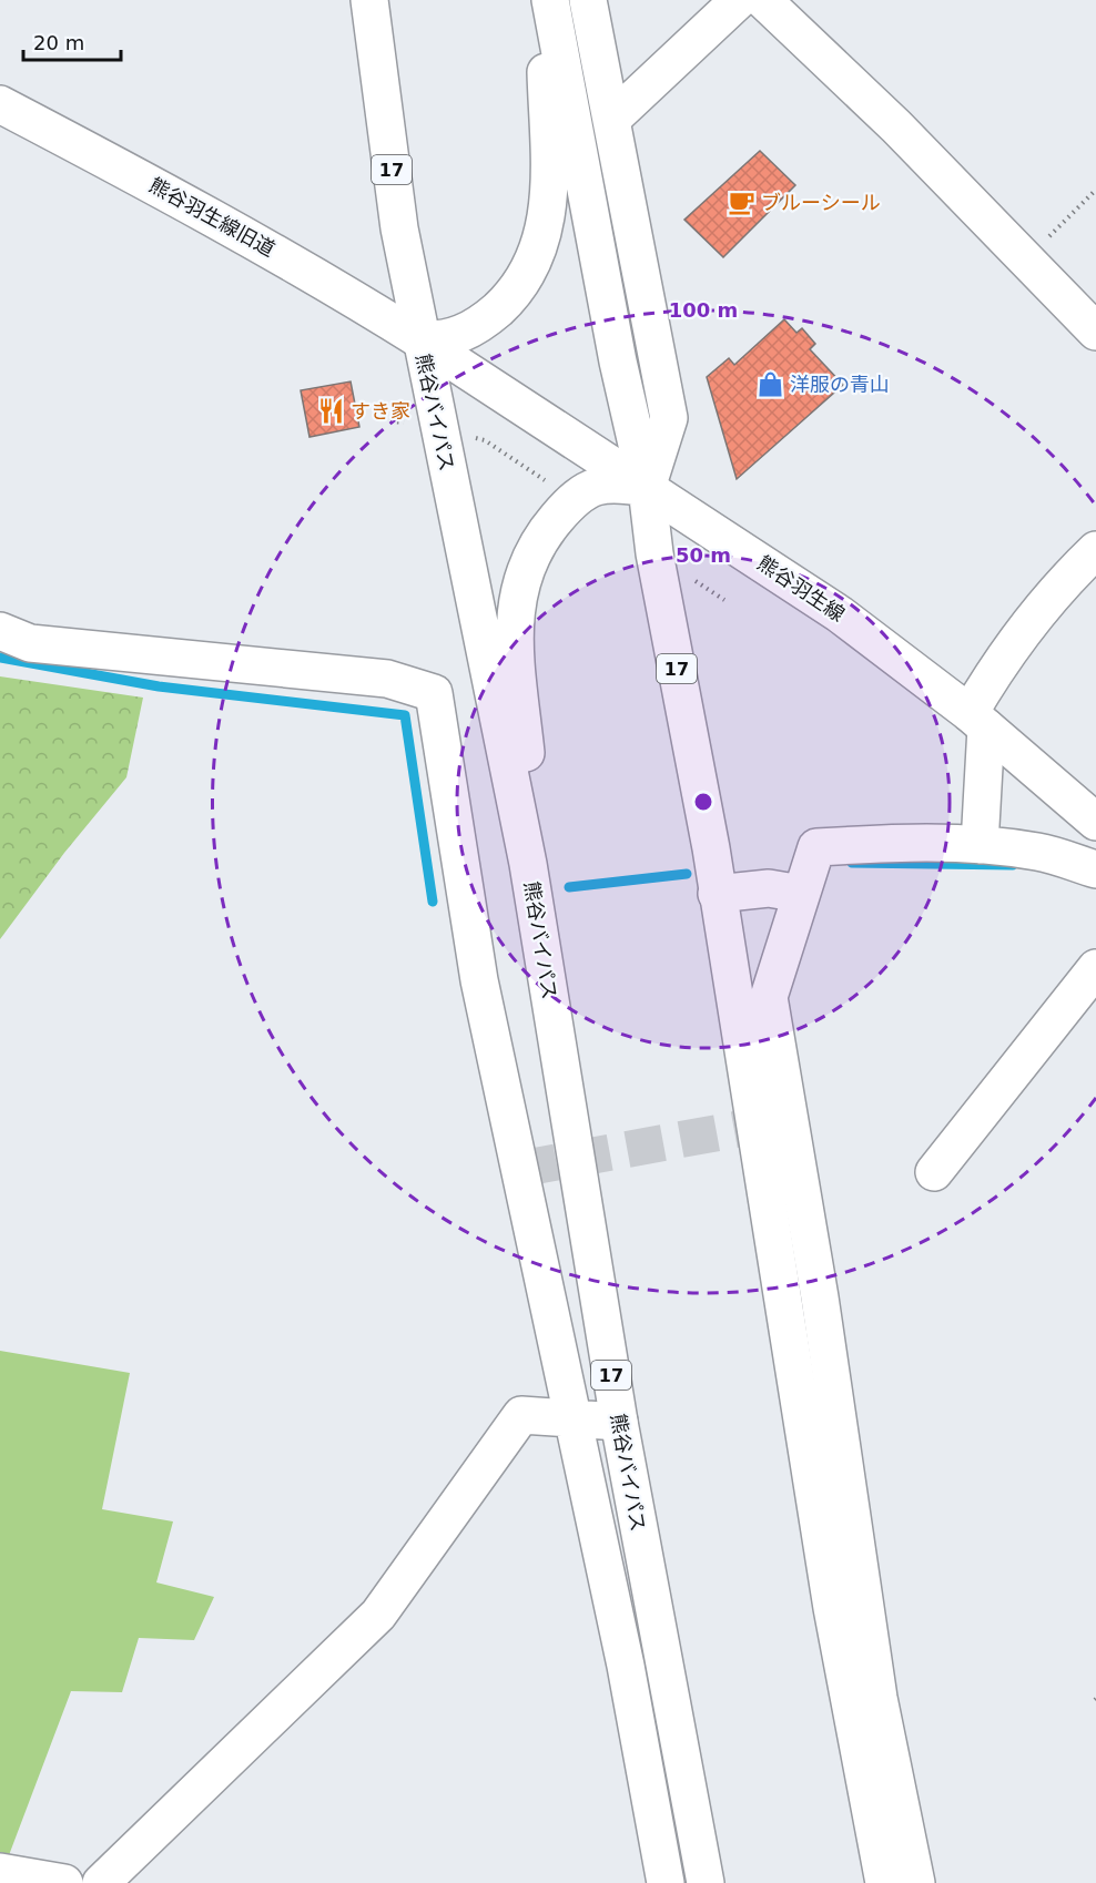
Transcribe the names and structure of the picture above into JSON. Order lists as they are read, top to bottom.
{
  "streets": {
    "main road": [
      "17",
      "熊谷羽生線旧道",
      "熊谷バイパス",
      "熊谷羽生線"
    ]
  },
  "crossings": [
    ["17", "熊谷羽生線"],
    ["熊谷羽生線旧道", "熊谷バイパス"],
    ["熊谷羽生線旧道", "熊谷羽生線"],
    ["熊谷バイパス", "熊谷羽生線"]
  ],
  "places": {
    "cafe": ["ブルーシール"],
    "shop": ["洋服の青山"],
    "restaurant": ["すき家"]
  },
  "scale_bar": "20 m",
  "rings": ["100 m", "50 m"]
}
